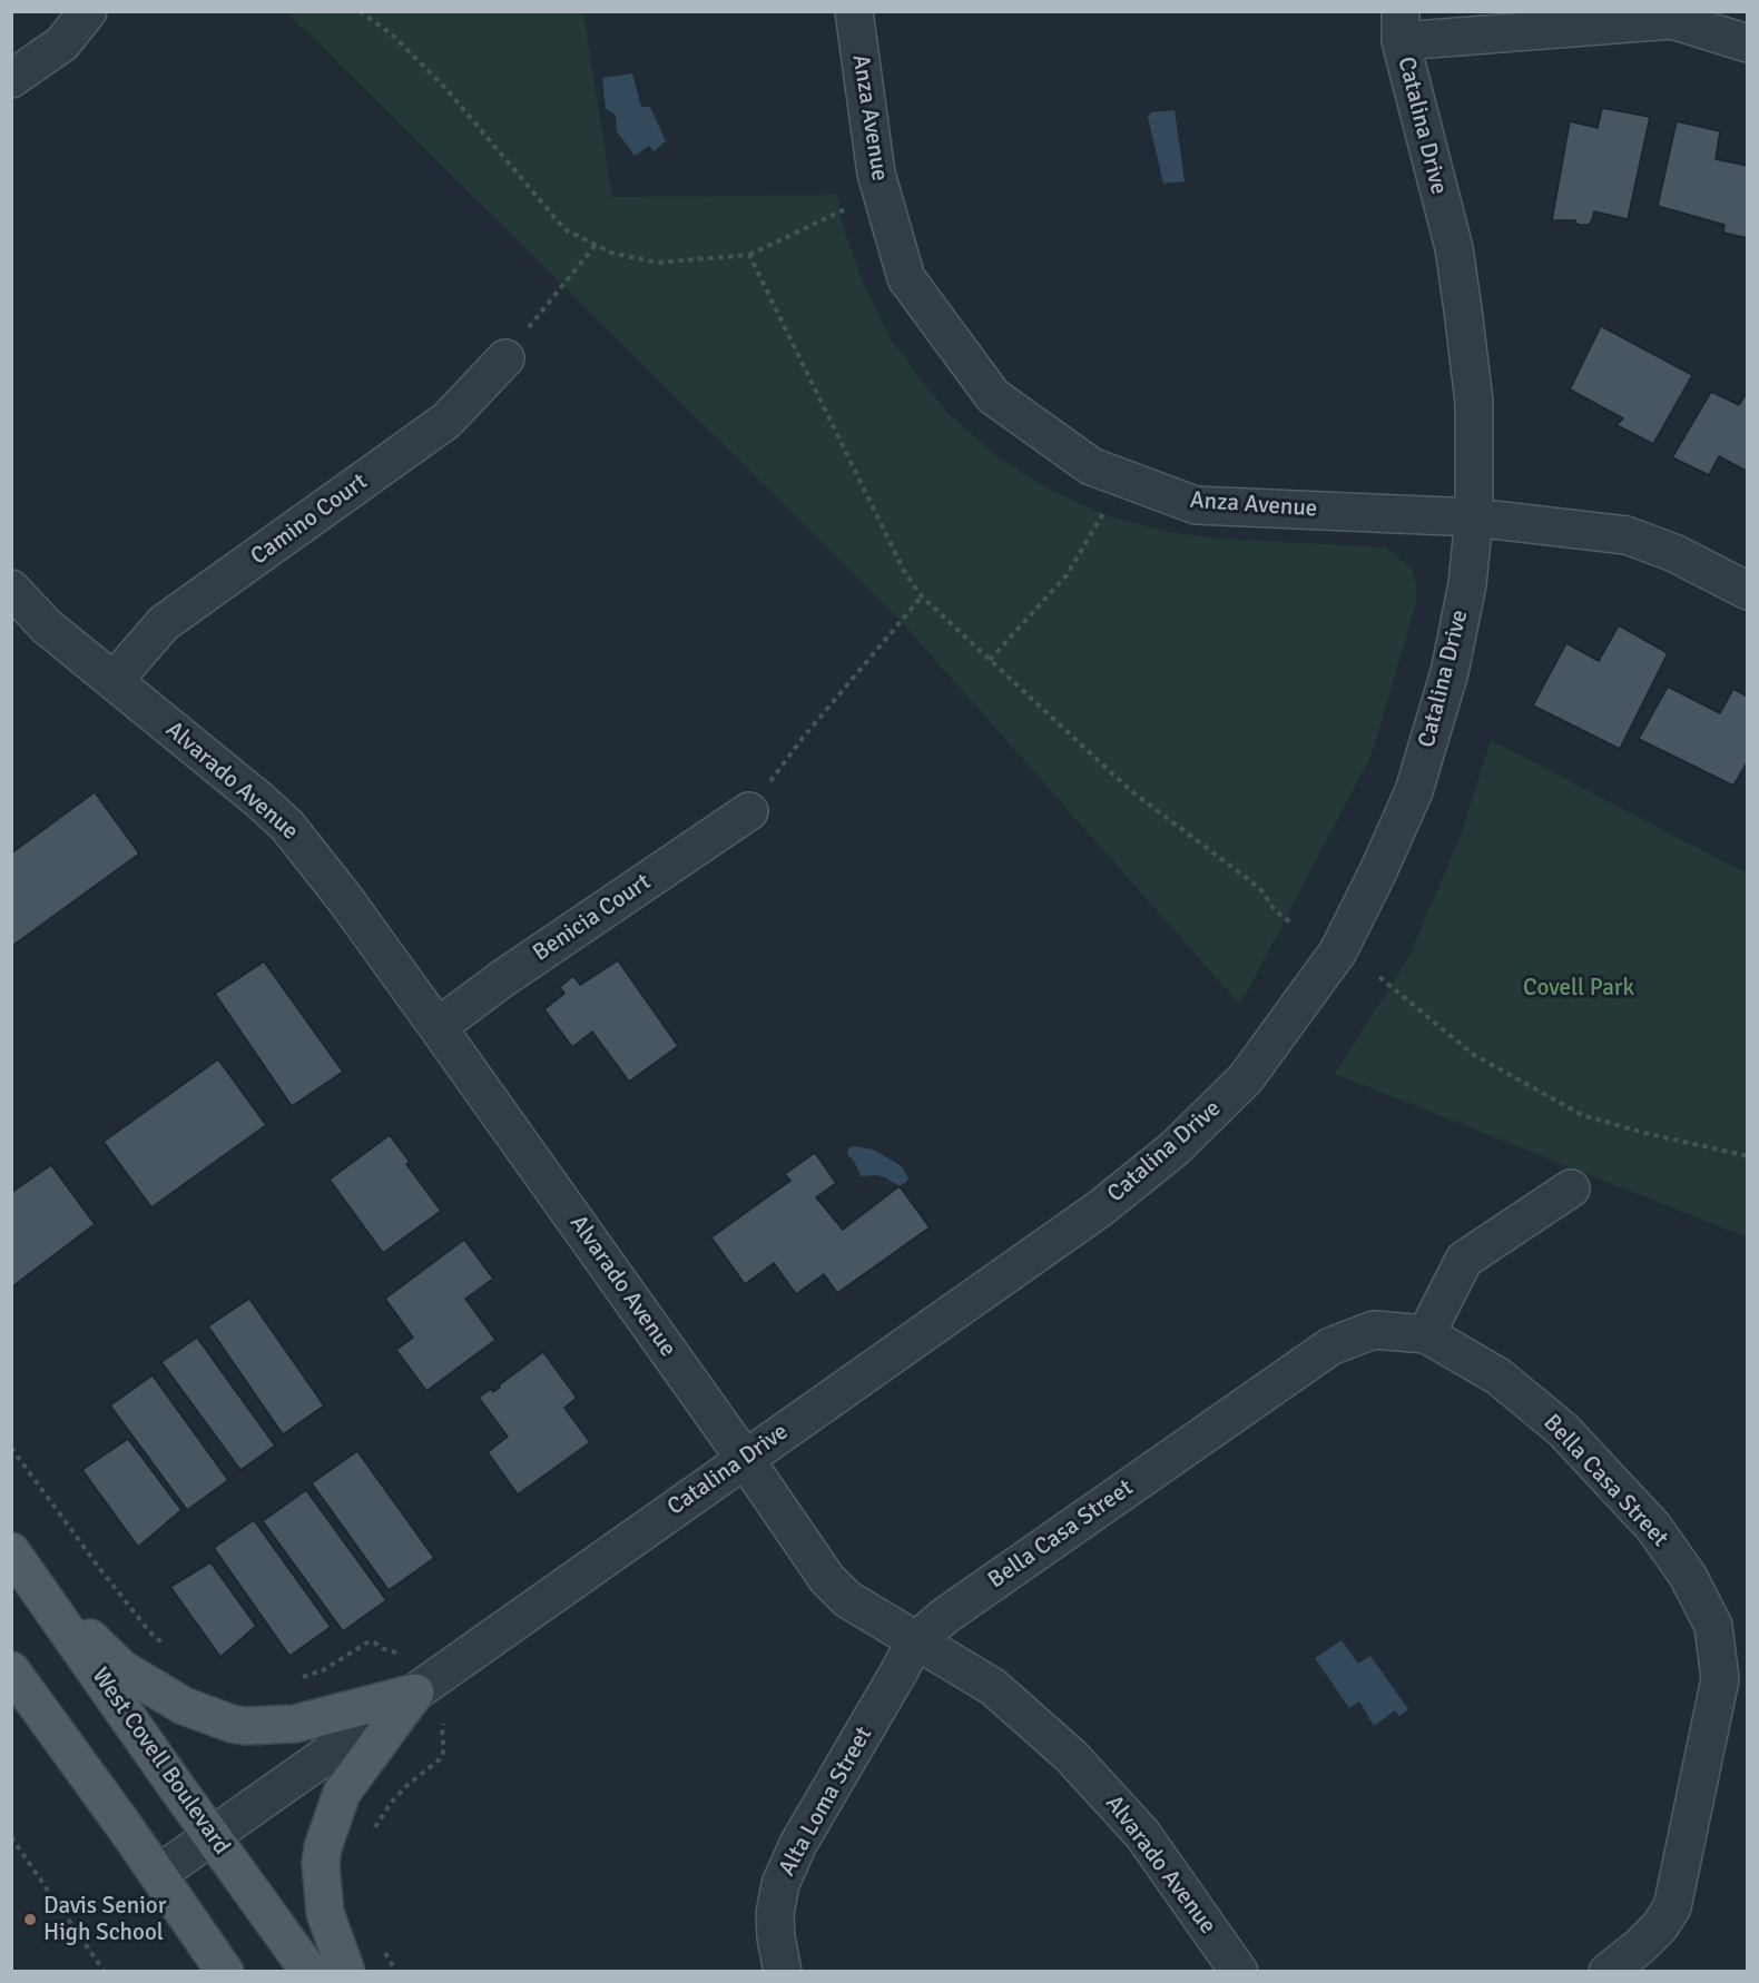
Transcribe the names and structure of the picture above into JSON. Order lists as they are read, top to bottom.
{
  "streets": {
    "main road": ["West Covell Boulevard"],
    "street": [
      "Anza Avenue",
      "Catalina Drive",
      "Camino Court",
      "Alvarado Avenue",
      "Benicia Court",
      "Bella Casa Street",
      "Alta Loma Street"
    ]
  },
  "crossings": [
    ["Anza Avenue", "Catalina Drive"],
    ["Catalina Drive", "Alvarado Avenue"],
    ["Catalina Drive", "West Covell Boulevard"],
    ["Camino Court", "Alvarado Avenue"],
    ["Alvarado Avenue", "Benicia Court"],
    ["Alvarado Avenue", "Bella Casa Street"],
    ["Alvarado Avenue", "Alta Loma Street"],
    ["Bella Casa Street", "Alta Loma Street"]
  ],
  "parks": ["Covell Park"],
  "places": ["Davis Senior High School"]
}
